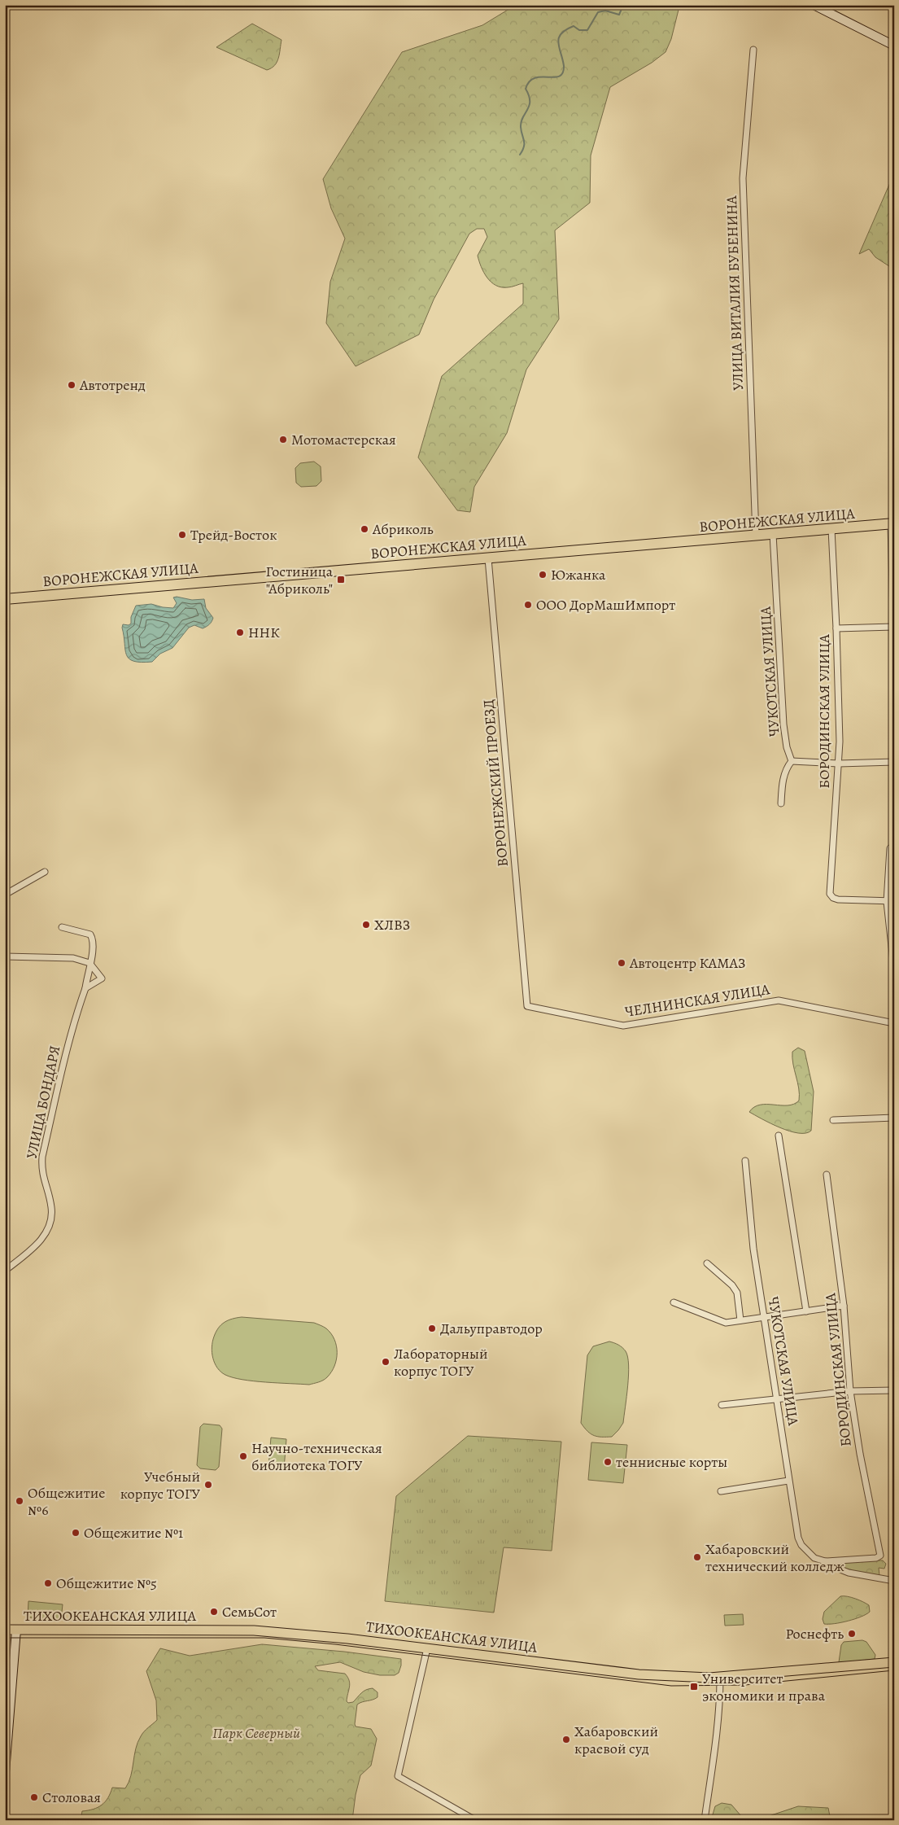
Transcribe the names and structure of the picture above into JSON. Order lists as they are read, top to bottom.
{
  "streets": {
    "highway": ["ВОРОНЕЖСКАЯ УЛИЦА"],
    "main road": ["ТИХООКЕАНСКАЯ УЛИЦА"],
    "street": [
      "УЛИЦА ВИТАЛИЯ БУБЕНИНА",
      "ЧУКОТСКАЯ УЛИЦА",
      "БОРОДИНСКАЯ УЛИЦА",
      "ВОРОНЕЖСКИЙ ПРОЕЗД",
      "ЧЕЛНИНСКАЯ УЛИЦА",
      "УЛИЦА БОНДАРЯ"
    ]
  },
  "crossings": [
    ["УЛИЦА ВИТАЛИЯ БУБЕНИНА", "ВОРОНЕЖСКАЯ УЛИЦА"],
    ["ВОРОНЕЖСКАЯ УЛИЦА", "ЧУКОТСКАЯ УЛИЦА"],
    ["ВОРОНЕЖСКАЯ УЛИЦА", "БОРОДИНСКАЯ УЛИЦА"],
    ["ВОРОНЕЖСКАЯ УЛИЦА", "ВОРОНЕЖСКИЙ ПРОЕЗД"],
    ["ЧУКОТСКАЯ УЛИЦА", "БОРОДИНСКАЯ УЛИЦА"],
    ["ВОРОНЕЖСКИЙ ПРОЕЗД", "ЧЕЛНИНСКАЯ УЛИЦА"]
  ],
  "parks": ["Парк Северный"],
  "places": {
    "other": [
      "Автотренд",
      "Мотомастерская",
      "Абриколь",
      "Трейд-Восток",
      "Южанка",
      "ООО ДорМашИмпорт",
      "ННК",
      "ХЛВЗ",
      "Автоцентр КАМАЗ",
      "Дальуправтодор",
      "Лабораторный корпус ТОГУ",
      "Научно-техническая библиотека ТОГУ",
      "теннисные корты",
      "Учебный корпус ТОГУ",
      "Общежитие №6",
      "Общежитие №1",
      "Хабаровский технический колледж",
      "Общежитие №5",
      "СемьСот",
      "Роснефть",
      "Хабаровский краевой суд",
      "Столовая"
    ],
    "transit": ["Гостиница \"Абриколь\"", "Университет экономики и права"]
  }
}
